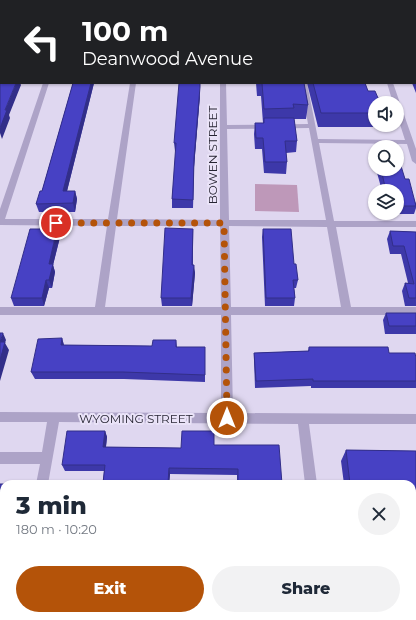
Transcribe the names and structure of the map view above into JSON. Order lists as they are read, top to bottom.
{
  "streets": {
    "street": ["BOWEN STREET", "WYOMING STREET"]
  },
  "crossings": [
    ["BOWEN STREET", "WYOMING STREET"]
  ],
  "page": {
    "turn": ["100 m", "Deanwood Avenue"],
    "heading": ["3 min", "180 m · 10:20"],
    "buttons": ["Exit", "Share"]
  }
}
